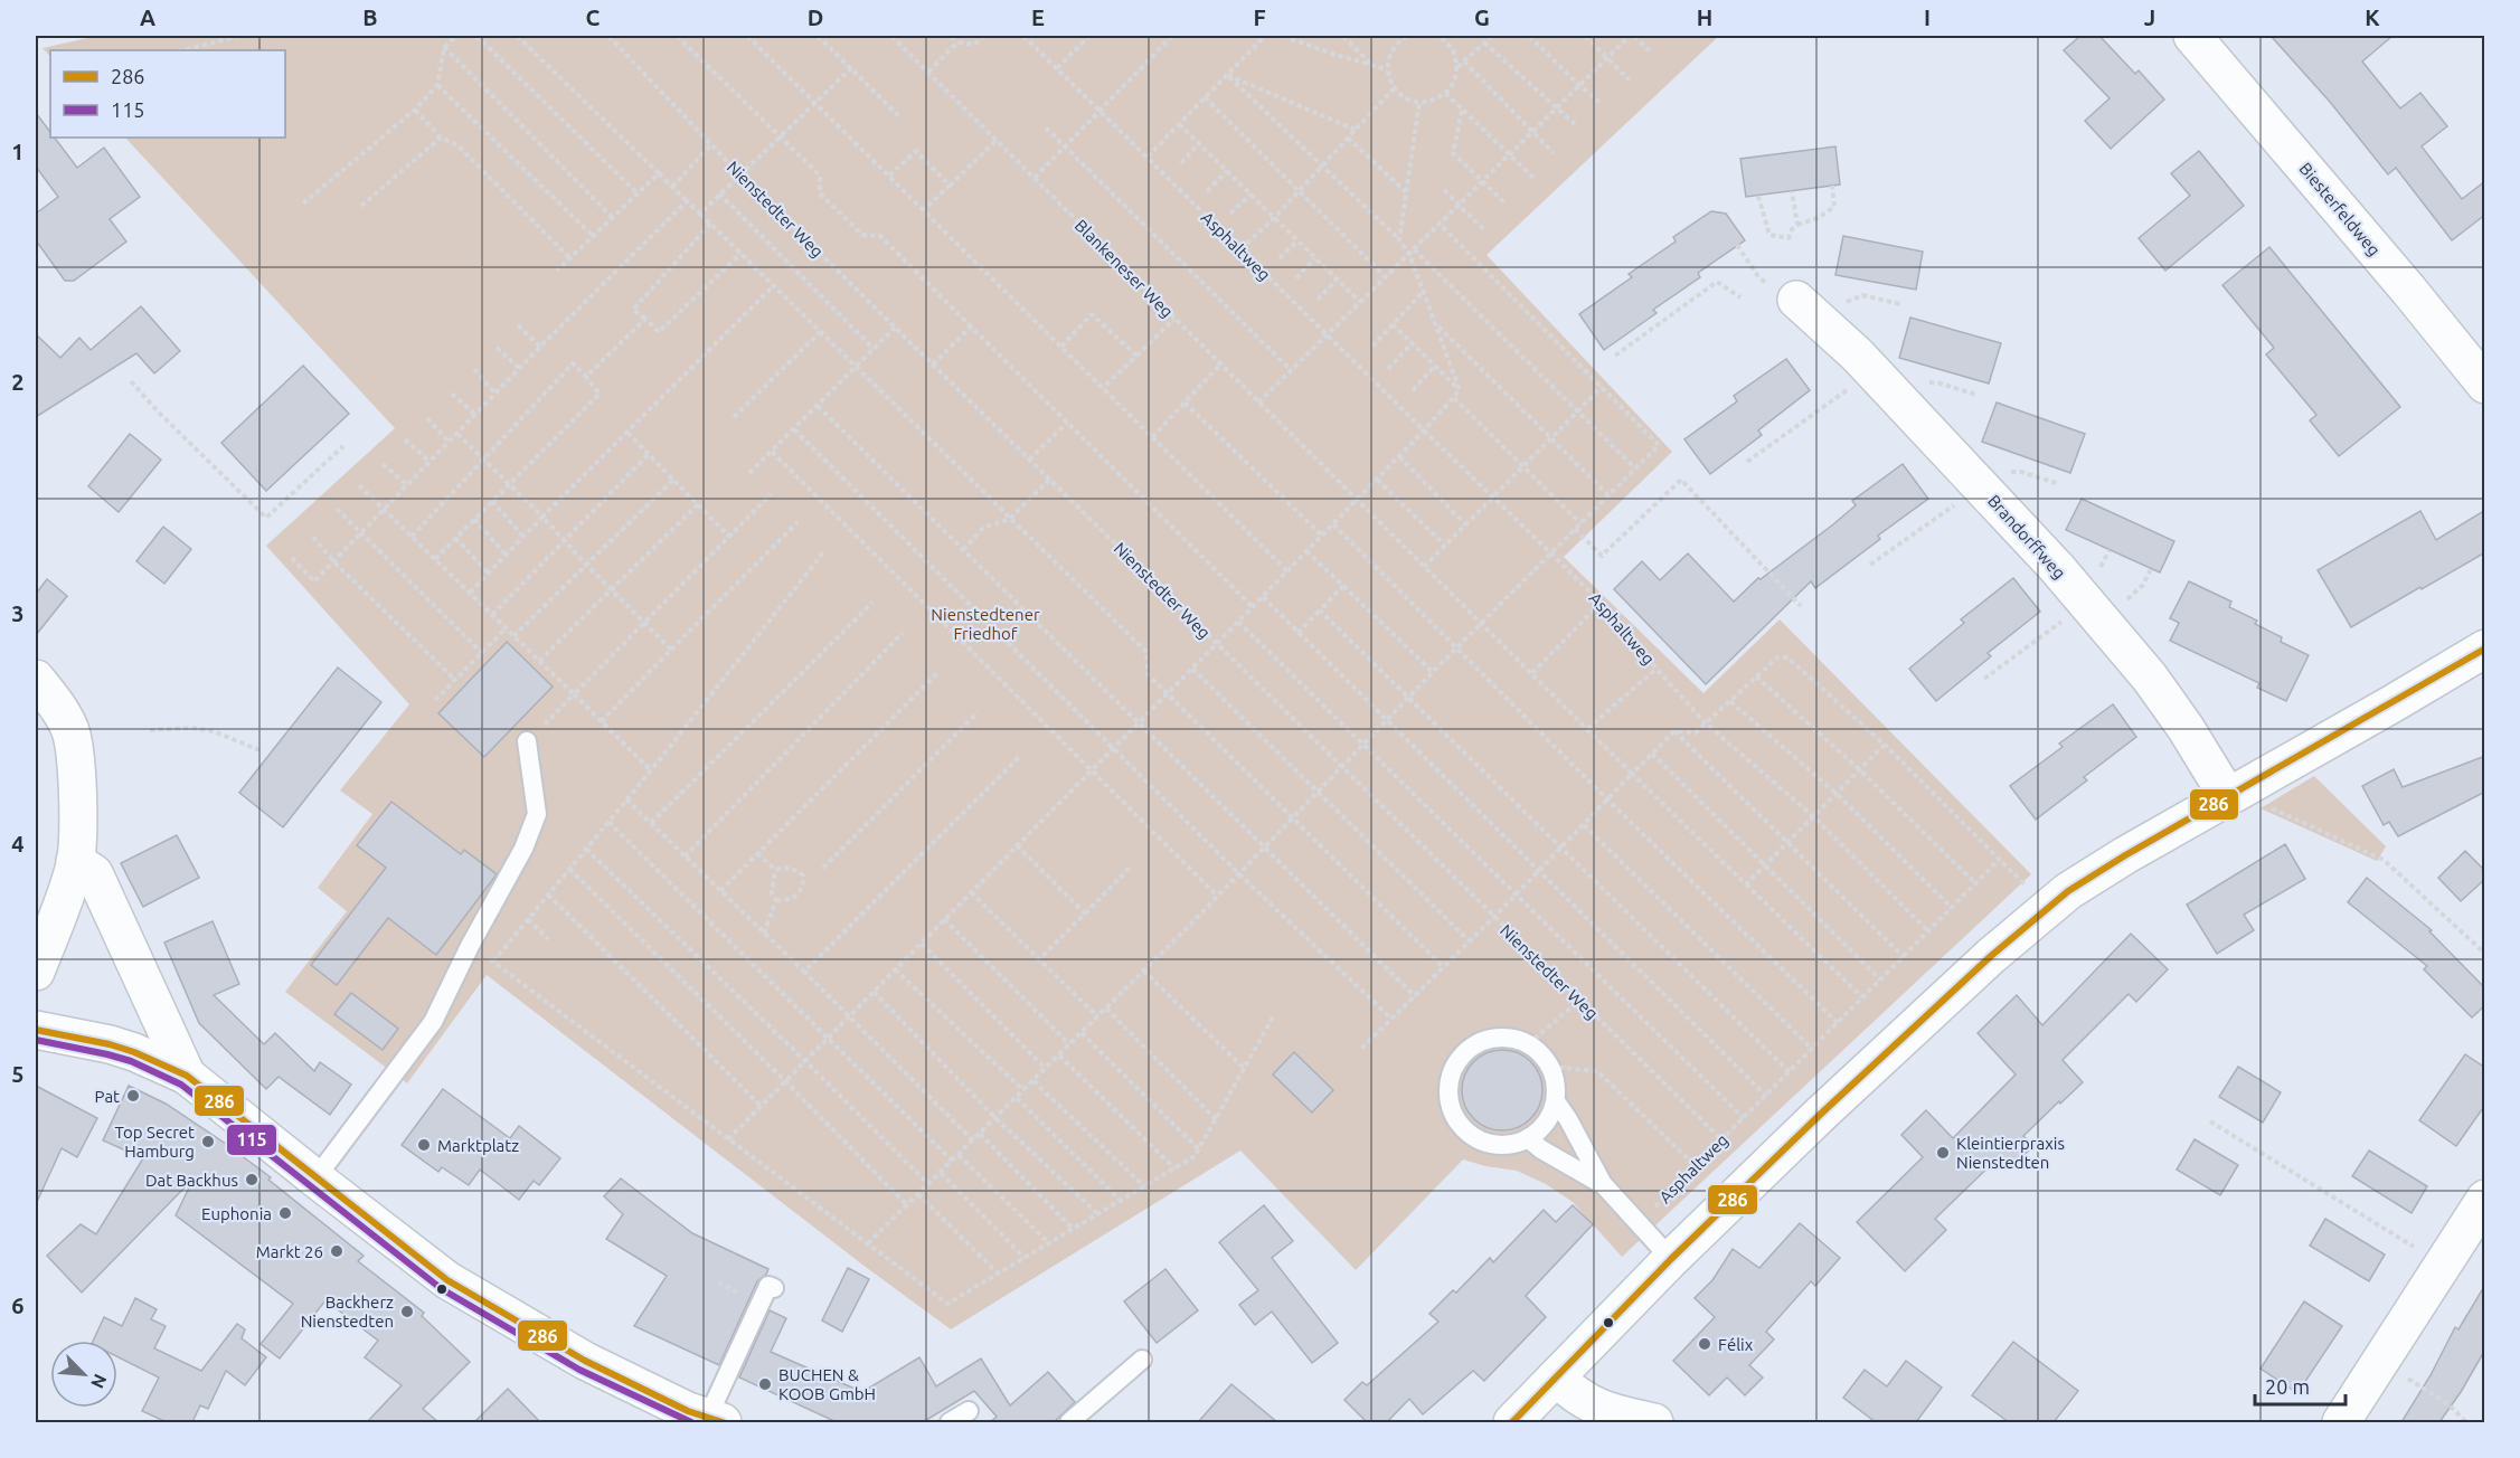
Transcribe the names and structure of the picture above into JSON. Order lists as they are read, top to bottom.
{
  "streets": {
    "street": ["Biesterfeldweg", "Brandorffweg"],
    "path": ["Nienstedter Weg", "Asphaltweg", "Blankeneser Weg"]
  },
  "crossings": [
    ["Nienstedter Weg", "Asphaltweg"],
    ["Asphaltweg", "Blankeneser Weg"]
  ],
  "parks": ["Nienstedtener Friedhof"],
  "places": [
    "Pat",
    "Top Secret Hamburg",
    "Marktplatz",
    "Kleintierpraxis Nienstedten",
    "Dat Backhus",
    "Euphonia",
    "Markt 26",
    "Backherz Nienstedten",
    "Félix",
    "BUCHEN & KOOB GmbH"
  ],
  "lines": ["transit line 286", "transit line 115"],
  "legend": ["286", "115"],
  "scale_bar": "20 m",
  "north": "bottom right",
  "grid": {
    "columns": [
      "A",
      "B",
      "C",
      "D",
      "E",
      "F",
      "G",
      "H",
      "I",
      "J",
      "K"
    ],
    "rows": [
      "1",
      "2",
      "3",
      "4",
      "5",
      "6"
    ]
  }
}
